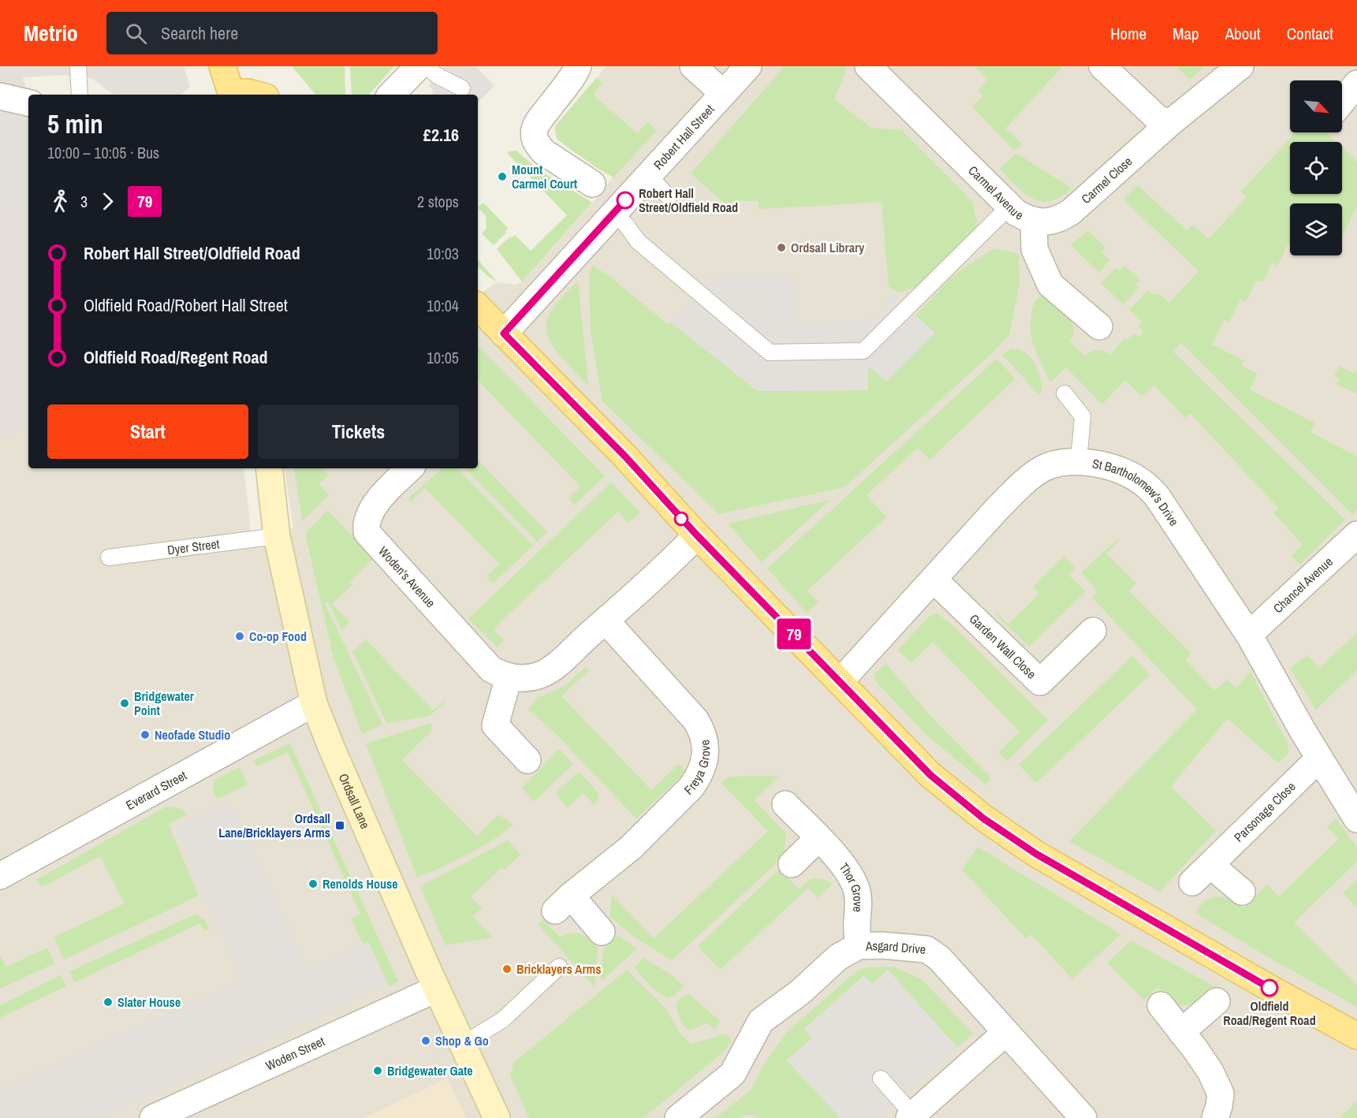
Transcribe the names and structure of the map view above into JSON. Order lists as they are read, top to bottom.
{
  "streets": {
    "main road": ["Ordsall Lane"],
    "street": [
      "Robert Hall Street",
      "Carmel Close",
      "Carmel Avenue",
      "St Bartholomew's Drive",
      "Woden's Avenue",
      "Chancel Avenue",
      "Garden Wall Close",
      "Freya Grove",
      "Everard Street",
      "Parsonage Close",
      "Thor Grove",
      "Asgard Drive",
      "Woden Street"
    ],
    "lane": ["Dyer Street"]
  },
  "crossings": [
    ["Carmel Close", "Carmel Avenue"],
    ["St Bartholomew's Drive", "Chancel Avenue"],
    ["St Bartholomew's Drive", "Garden Wall Close"],
    ["St Bartholomew's Drive", "Parsonage Close"],
    ["Dyer Street", "Ordsall Lane"],
    ["Woden's Avenue", "Freya Grove"],
    ["Everard Street", "Ordsall Lane"],
    ["Ordsall Lane", "Woden Street"],
    ["Thor Grove", "Asgard Drive"]
  ],
  "places": {
    "other": [
      "Mount Carmel Court",
      "Robert Hall Street/Oldfield Road",
      "Ordsall Library",
      "Co-op Food",
      "Bridgewater Point",
      "Neofade Studio",
      "Renolds House",
      "Bricklayers Arms",
      "Oldfield Road/Regent Road",
      "Slater House",
      "Shop & Go",
      "Bridgewater Gate"
    ],
    "transit": ["Ordsall Lane/Bricklayers Arms"]
  },
  "lines": ["bus line 79"],
  "north": "bottom right",
  "page": {
    "header": "Metrio",
    "search": "Search here",
    "nav": [
      "Home",
      "Map",
      "About",
      "Contact"
    ],
    "on_map": "79",
    "heading": ["5 min", "10:00 – 10:05 · Bus", "£2.16"],
    "legs": ["3", "79", "2 stops"],
    "list": [
      {
        "name": "Robert Hall Street/Oldfield Road",
        "value": "10:03"
      },
      {
        "name": "Oldfield Road/Robert Hall Street",
        "value": "10:04"
      },
      {
        "name": "Oldfield Road/Regent Road",
        "value": "10:05"
      }
    ],
    "buttons": ["Start", "Tickets"]
  }
}
